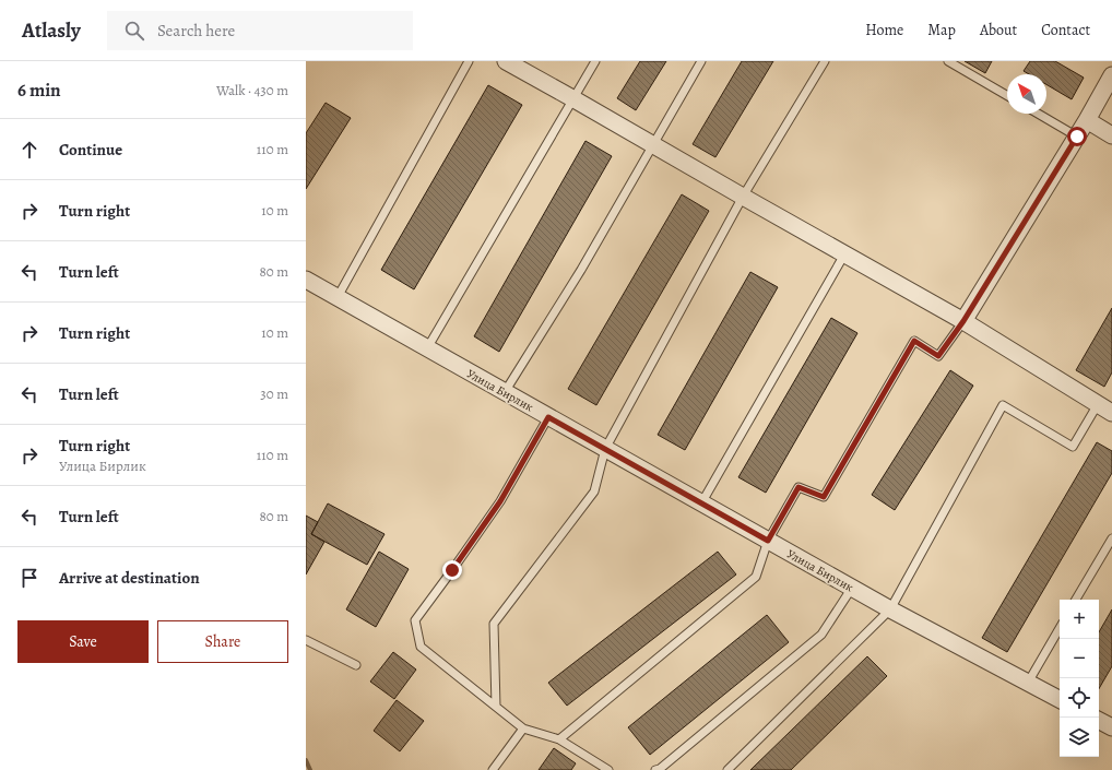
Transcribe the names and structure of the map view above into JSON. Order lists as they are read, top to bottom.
{
  "streets": {
    "street": ["Улица Бирлик"]
  },
  "north": "top left",
  "page": {
    "header": "Atlasly",
    "search": "Search here",
    "nav": [
      "Home",
      "Map",
      "About",
      "Contact"
    ],
    "heading": ["6 min", "Walk · 430 m"],
    "list": [
      ["Continue", "110 m"],
      ["Turn right", "10 m"],
      ["Turn left", "80 m"],
      ["Turn right", "10 m"],
      ["Turn left", "30 m"],
      ["Turn right", "Улица Бирлик", "110 m"],
      ["Turn left", "80 m"],
      "Arrive at destination"
    ],
    "map_buttons": ["+", "−"],
    "buttons": ["Save", "Share"]
  }
}
